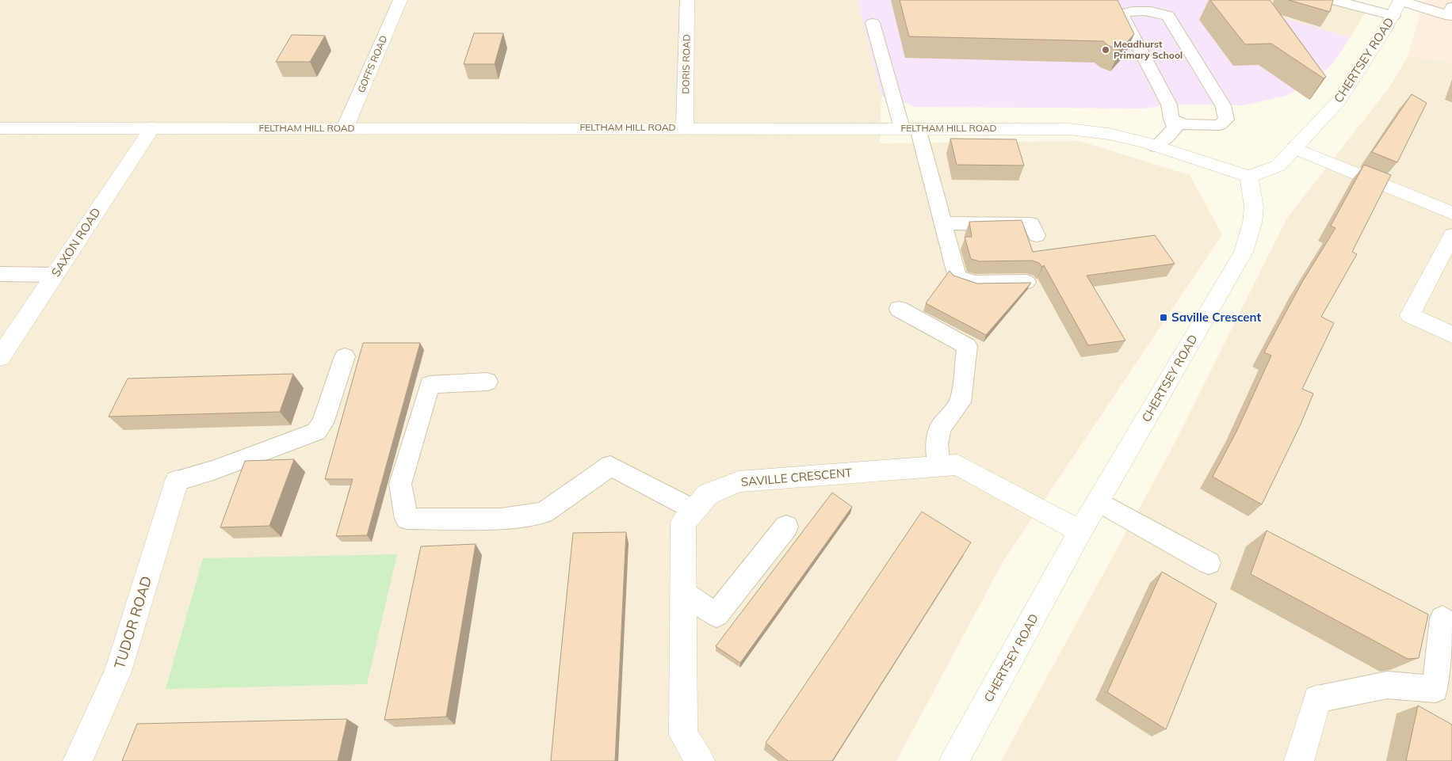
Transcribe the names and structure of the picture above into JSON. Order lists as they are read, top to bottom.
{
  "streets": {
    "street": [
      "CHERTSEY ROAD",
      "GOFFS ROAD",
      "DORIS ROAD",
      "FELTHAM HILL ROAD",
      "SAXON ROAD",
      "SAVILLE CRESCENT",
      "TUDOR ROAD"
    ]
  },
  "crossings": [
    ["CHERTSEY ROAD", "FELTHAM HILL ROAD"],
    ["CHERTSEY ROAD", "SAVILLE CRESCENT"],
    ["GOFFS ROAD", "FELTHAM HILL ROAD"],
    ["DORIS ROAD", "FELTHAM HILL ROAD"],
    ["FELTHAM HILL ROAD", "SAXON ROAD"]
  ],
  "places": {
    "other": ["Meadhurst Primary School"],
    "transit": ["Saville Crescent"]
  }
}
